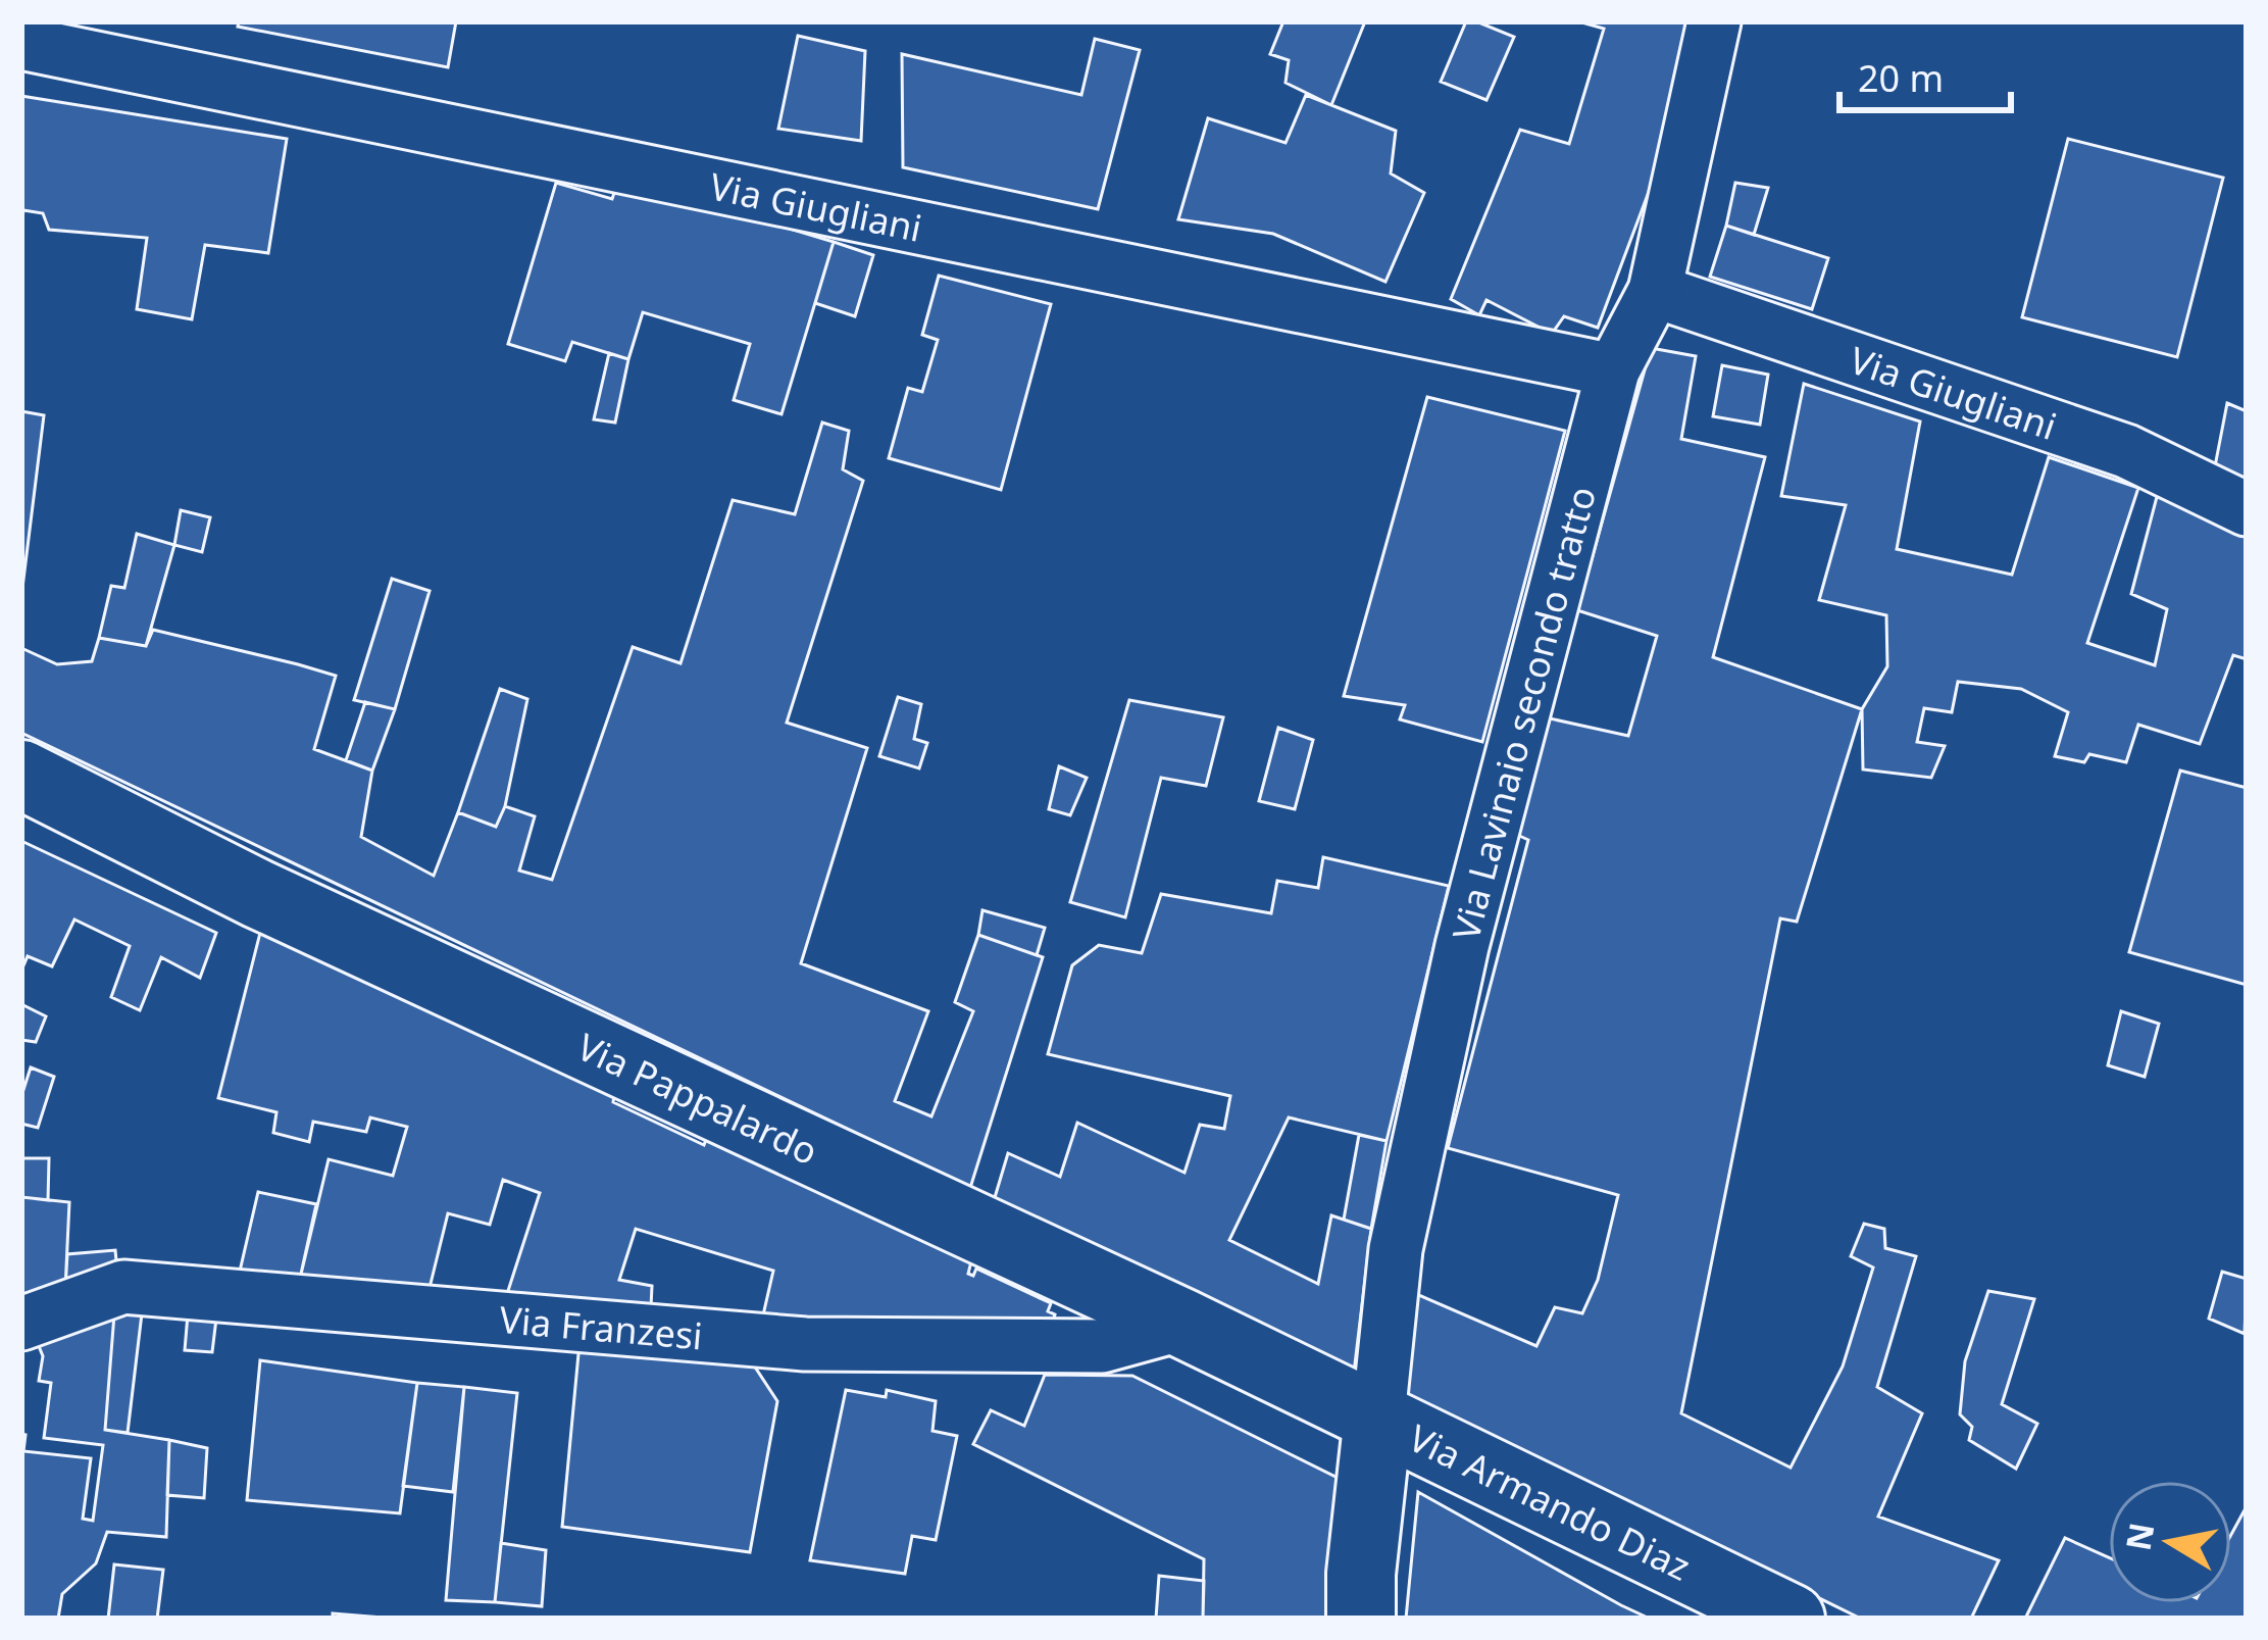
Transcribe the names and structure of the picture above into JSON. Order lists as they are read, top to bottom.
{
  "streets": {
    "main road": ["Via Pappalardo", "Via Armando Diaz"],
    "street": ["Via Giugliani", "Via Lavinaio secondo tratto", "Via Franzesi"]
  },
  "crossings": [
    ["Via Giugliani", "Via Lavinaio secondo tratto"],
    ["Via Lavinaio secondo tratto", "Via Pappalardo"],
    ["Via Lavinaio secondo tratto", "Via Armando Diaz"],
    ["Via Pappalardo", "Via Franzesi"],
    ["Via Pappalardo", "Via Armando Diaz"]
  ],
  "scale_bar": "20 m",
  "north": "left"
}
